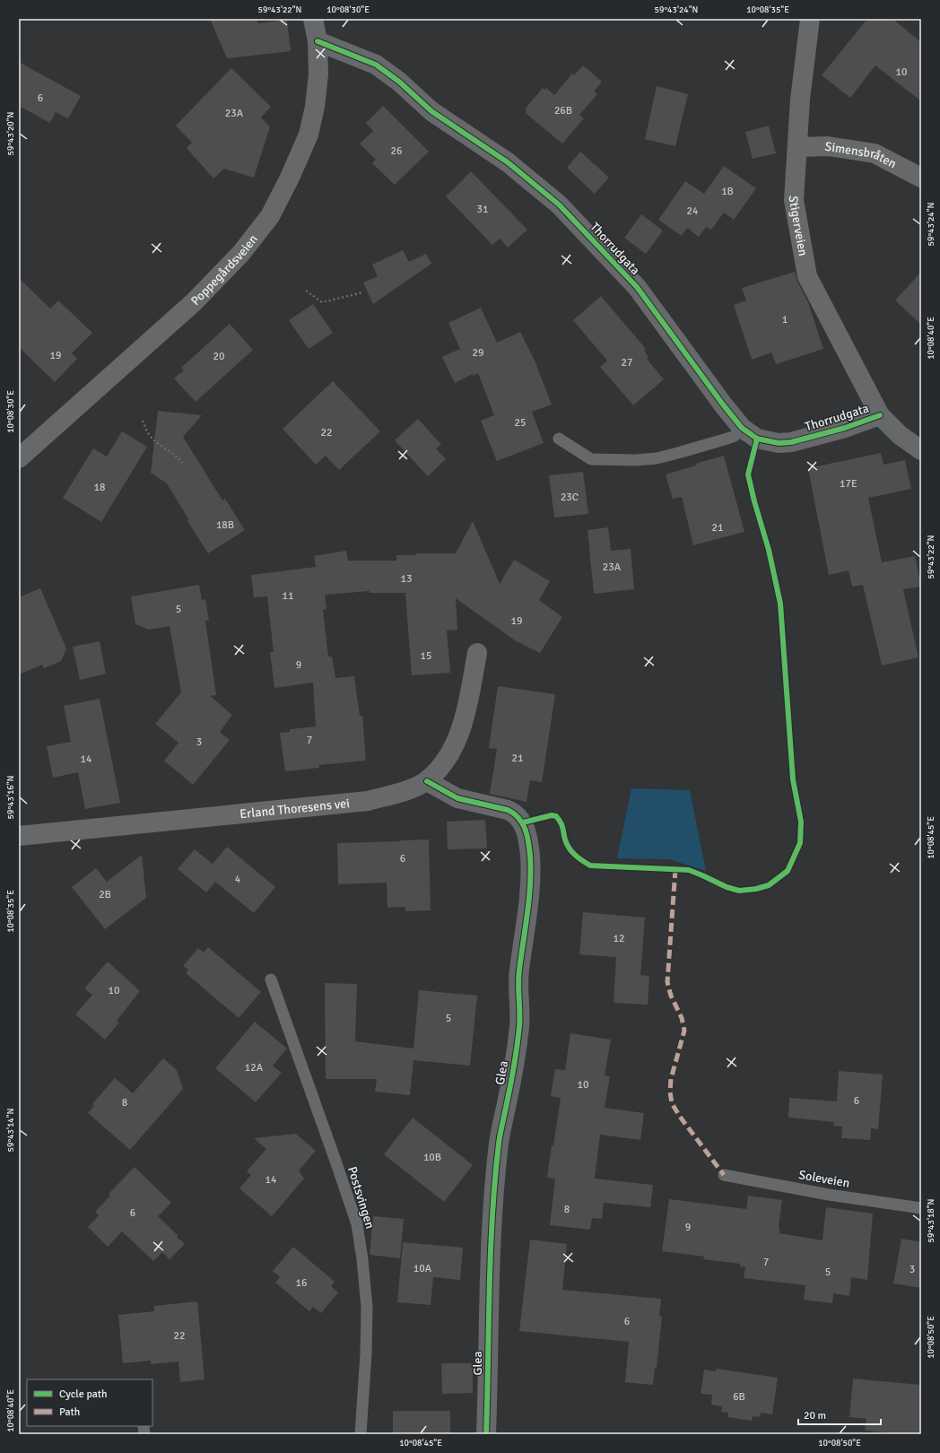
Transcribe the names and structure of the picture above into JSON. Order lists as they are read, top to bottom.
{
  "streets": {
    "street": [
      "Simensbråten",
      "Stigerveien",
      "Thorrudgata",
      "Poppegårdsveien",
      "Erland Thoresens vei",
      "Glea"
    ],
    "lane": ["Soleveien", "Postsvingen"]
  },
  "crossings": [
    ["Simensbråten", "Stigerveien"],
    ["Stigerveien", "Thorrudgata"],
    ["Thorrudgata", "Poppegårdsveien"],
    ["Erland Thoresens vei", "Glea"]
  ],
  "house_numbers": [
    "10",
    "6",
    "26B",
    "23A",
    "26",
    "1B",
    "31",
    "24",
    "1",
    "29",
    "19",
    "20",
    "27",
    "25",
    "22",
    "17E",
    "18",
    "23C",
    "18B",
    "21",
    "23A",
    "13",
    "11",
    "5",
    "19",
    "15",
    "9",
    "7",
    "3",
    "21",
    "14",
    "6",
    "4",
    "2B",
    "12",
    "10",
    "5",
    "12A",
    "10",
    "6",
    "8",
    "10B",
    "14",
    "8",
    "6",
    "9",
    "7",
    "10A",
    "3",
    "5",
    "16",
    "6",
    "22",
    "6B"
  ],
  "legend": ["Cycle path", "Path"],
  "scale_bar": "20 m",
  "coordinates": [
    "59°43'22\"N",
    "10°08'30\"E",
    "59°43'24\"N",
    "10°08'35\"E",
    "59°43'20\"N",
    "10°08'40\"E",
    "59°43'16\"N",
    "10°08'45\"E",
    "59°43'14\"N",
    "59°43'18\"N",
    "10°08'50\"E"
  ]
}
